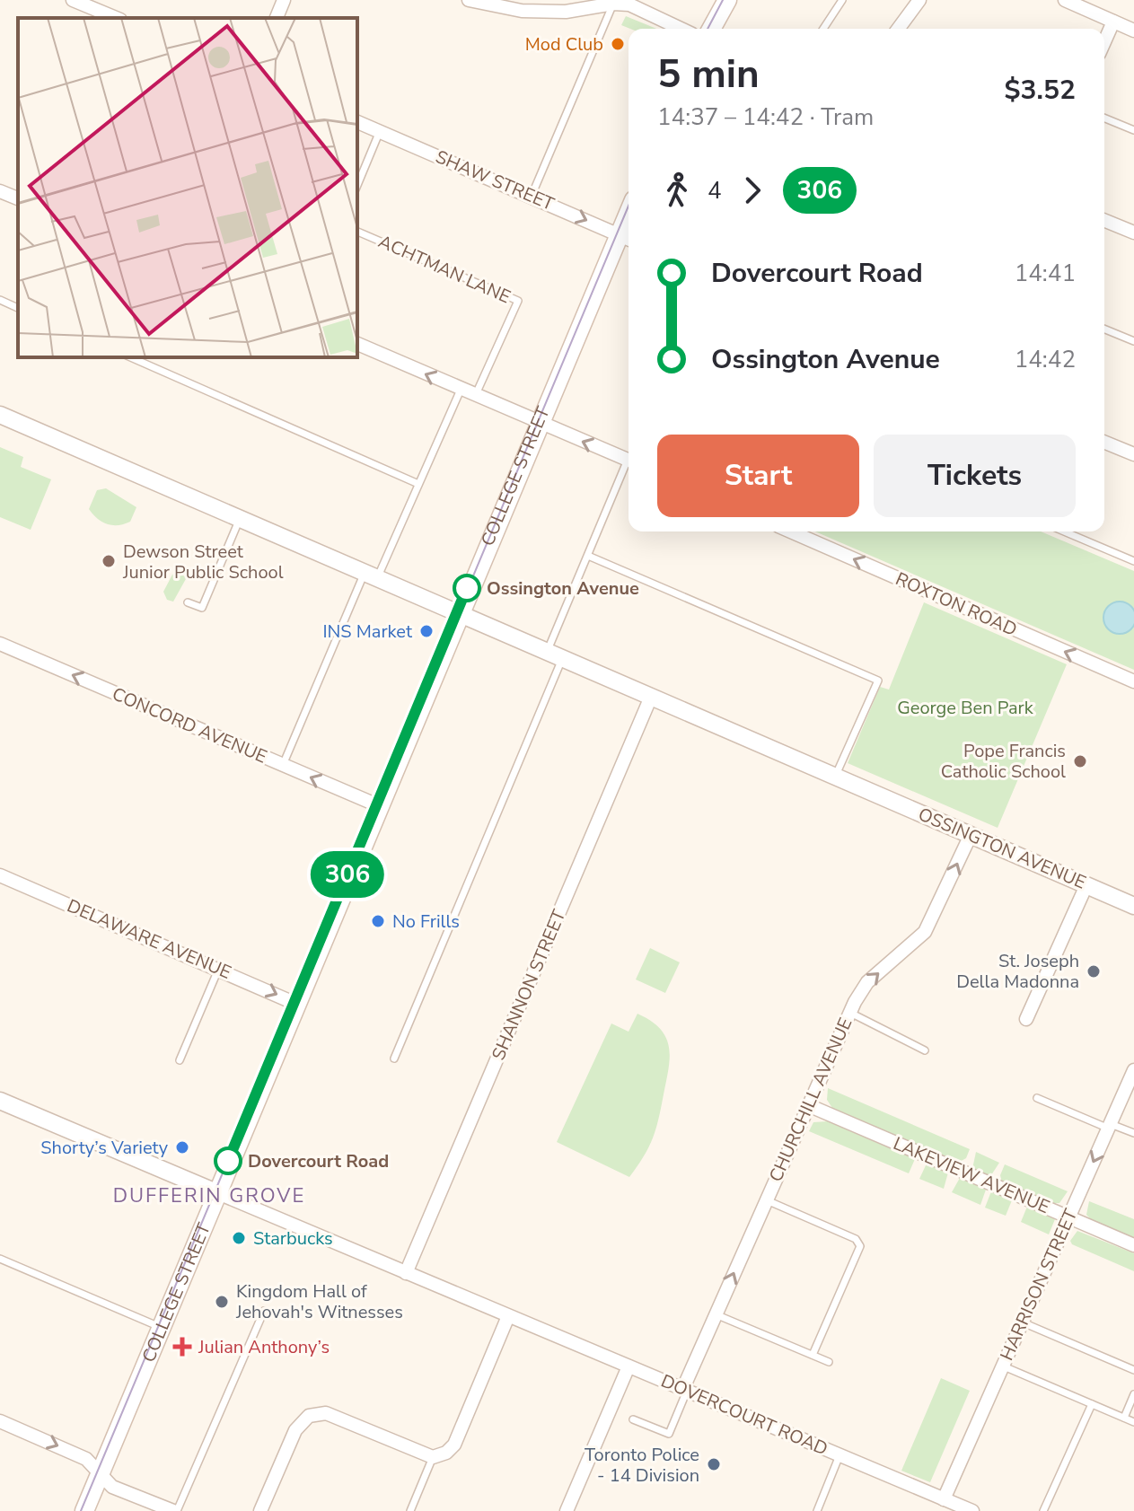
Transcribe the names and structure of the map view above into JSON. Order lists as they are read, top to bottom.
{
  "streets": {
    "main road": ["COLLEGE STREET"],
    "street": [
      "SHAW STREET",
      "ROXTON ROAD",
      "CONCORD AVENUE",
      "OSSINGTON AVENUE",
      "DELAWARE AVENUE",
      "SHANNON STREET",
      "CHURCHILL AVENUE",
      "LAKEVIEW AVENUE",
      "HARRISON STREET",
      "DOVERCOURT ROAD"
    ],
    "lane": ["ACHTMAN LANE"]
  },
  "crossings": [
    ["SHAW STREET", "COLLEGE STREET"],
    ["COLLEGE STREET", "CONCORD AVENUE"],
    ["COLLEGE STREET", "OSSINGTON AVENUE"],
    ["COLLEGE STREET", "DELAWARE AVENUE"],
    ["COLLEGE STREET", "DOVERCOURT ROAD"],
    ["OSSINGTON AVENUE", "SHANNON STREET"],
    ["OSSINGTON AVENUE", "CHURCHILL AVENUE"],
    ["SHANNON STREET", "DOVERCOURT ROAD"],
    ["CHURCHILL AVENUE", "LAKEVIEW AVENUE"],
    ["CHURCHILL AVENUE", "DOVERCOURT ROAD"],
    ["LAKEVIEW AVENUE", "HARRISON STREET"],
    ["HARRISON STREET", "DOVERCOURT ROAD"]
  ],
  "one_way": [
    "SHAW STREET",
    "ROXTON ROAD",
    "CONCORD AVENUE",
    "CHURCHILL AVENUE"
  ],
  "districts": ["DUFFERIN GROVE"],
  "parks": ["George Ben Park"],
  "places": {
    "other": [
      "Mod Club",
      "Dewson Street Junior Public School",
      "Ossington Avenue",
      "INS Market",
      "Pope Francis Catholic School",
      "No Frills",
      "St. Joseph Della Madonna",
      "Shorty’s Variety",
      "Dovercourt Road",
      "Starbucks",
      "Kingdom Hall of Jehovah's Witnesses",
      "Toronto Police - 14 Division"
    ],
    "health": ["Julian Anthony’s"]
  },
  "lines": ["tram line 306"],
  "page": {
    "on_map": "306",
    "heading": ["5 min", "14:37 – 14:42 · Tram", "$3.52"],
    "legs": ["4", "306"],
    "list": [
      {
        "name": "Dovercourt Road",
        "value": "14:41"
      },
      {
        "name": "Ossington Avenue",
        "value": "14:42"
      }
    ],
    "buttons": ["Start", "Tickets"]
  }
}
